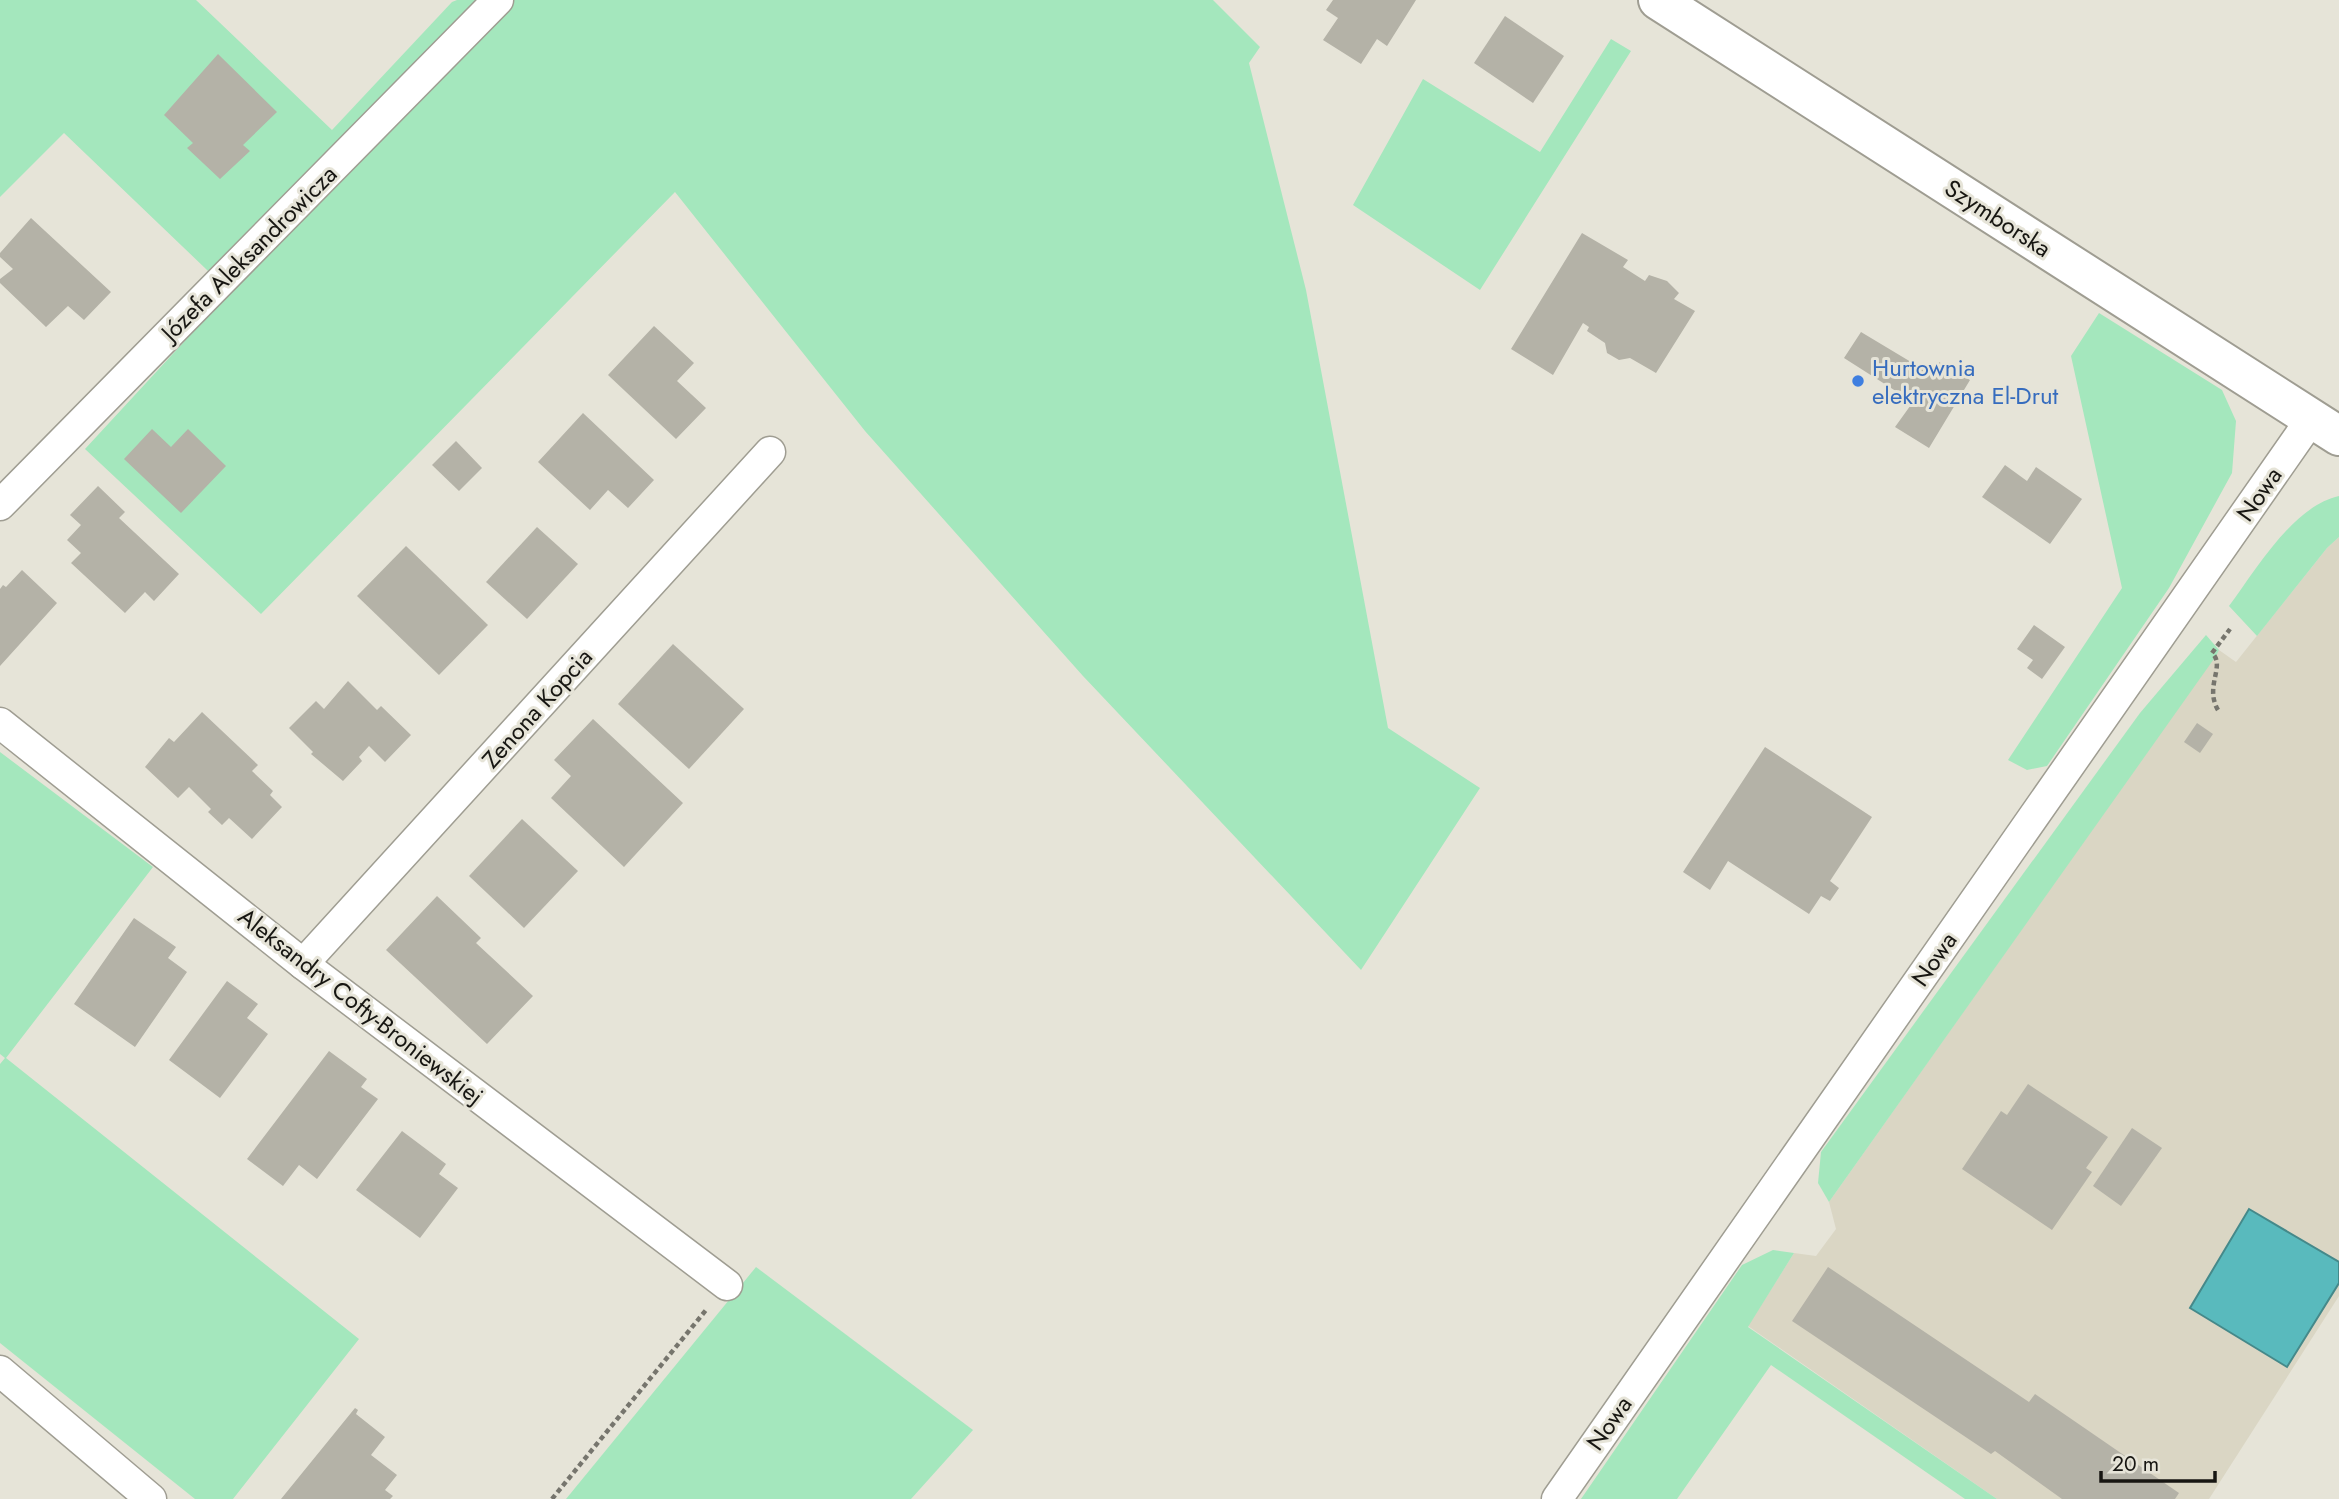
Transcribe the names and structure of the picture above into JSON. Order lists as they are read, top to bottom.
{
  "streets": {
    "street": [
      "Szymborska",
      "Józefa Aleksandrowicza",
      "Nowa",
      "Zenona Kopcia",
      "Aleksandry Cofty-Broniewskiej"
    ]
  },
  "crossings": [
    ["Szymborska", "Nowa"],
    ["Zenona Kopcia", "Aleksandry Cofty-Broniewskiej"]
  ],
  "places": ["Hurtownia elektryczna El-Drut"],
  "scale_bar": "20 m"
}
